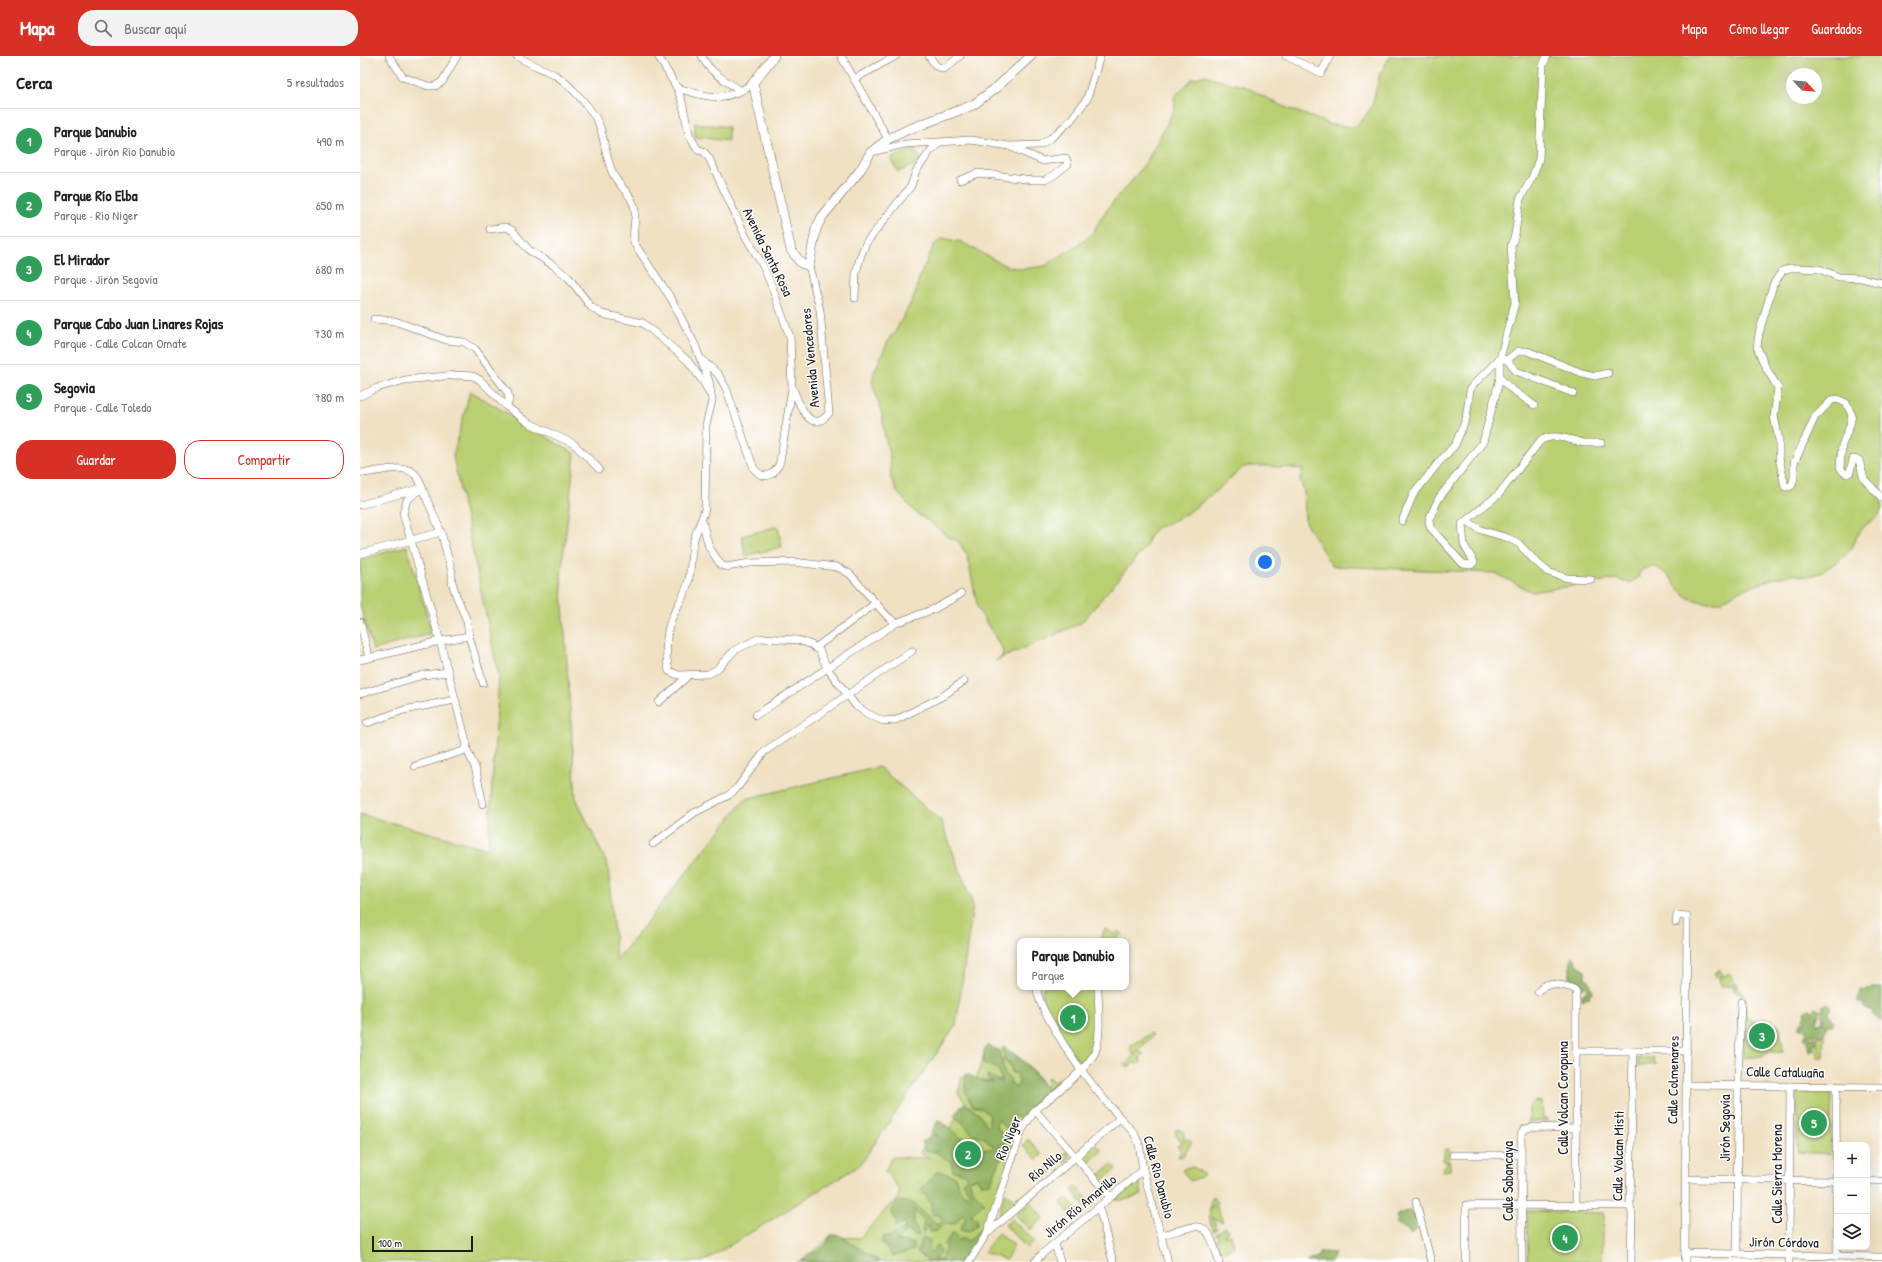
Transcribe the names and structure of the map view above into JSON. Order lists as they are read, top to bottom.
{
  "streets": {
    "street": [
      "Avenida Santa Rosa",
      "Avenida Vencedores",
      "Calle Cataluaña",
      "Calle Colmenares",
      "Calle Volcan Coropuna",
      "Jirón Segovia",
      "Rio Niger",
      "Calle Volcan Misti",
      "Rio Nilo",
      "Calle Sierra Morena",
      "Calle Rio Danubio",
      "Calle Sabancaya",
      "Jirón Río Amarillo",
      "Jirón Córdova"
    ]
  },
  "crossings": [
    ["Avenida Santa Rosa", "Avenida Vencedores"],
    ["Calle Cataluaña", "Calle Colmenares"],
    ["Calle Cataluaña", "Jirón Segovia"],
    ["Calle Cataluaña", "Calle Sierra Morena"],
    ["Calle Colmenares", "Jirón Córdova"],
    ["Calle Volcan Coropuna", "Calle Sabancaya"],
    ["Jirón Segovia", "Jirón Córdova"],
    ["Rio Niger", "Rio Nilo"],
    ["Rio Niger", "Calle Rio Danubio"],
    ["Rio Nilo", "Calle Rio Danubio"],
    ["Calle Sierra Morena", "Jirón Córdova"],
    ["Calle Rio Danubio", "Jirón Río Amarillo"]
  ],
  "scale_bar": "100 m",
  "north": "bottom right",
  "page": {
    "header": "Mapa",
    "search": "Buscar aquí",
    "nav": ["Mapa", "Cómo llegar", "Guardados"],
    "heading": ["Cerca", "5 resultados"],
    "list": [
      {
        "mark": "1",
        "name": "Parque Danubio",
        "note": "Parque · Jirón Rio Danubio",
        "value": "490 m"
      },
      {
        "mark": "2",
        "name": "Parque Río Elba",
        "note": "Parque · Rio Niger",
        "value": "650 m"
      },
      {
        "mark": "3",
        "name": "El Mirador",
        "note": "Parque · Jirón Segovia",
        "value": "680 m"
      },
      {
        "mark": "4",
        "name": "Parque Cabo Juan Linares Rojas",
        "note": "Parque · Calle Colcan Omate",
        "value": "730 m"
      },
      {
        "mark": "5",
        "name": "Segovia",
        "note": "Parque · Calle Toledo",
        "value": "780 m"
      }
    ],
    "buttons": ["Guardar", "Compartir"],
    "popup": ["Parque Danubio", "Parque"],
    "pins": [
      "1",
      "3",
      "5",
      "2",
      "4"
    ],
    "map_buttons": ["+", "−"],
    "scale": "100 m"
  }
}
